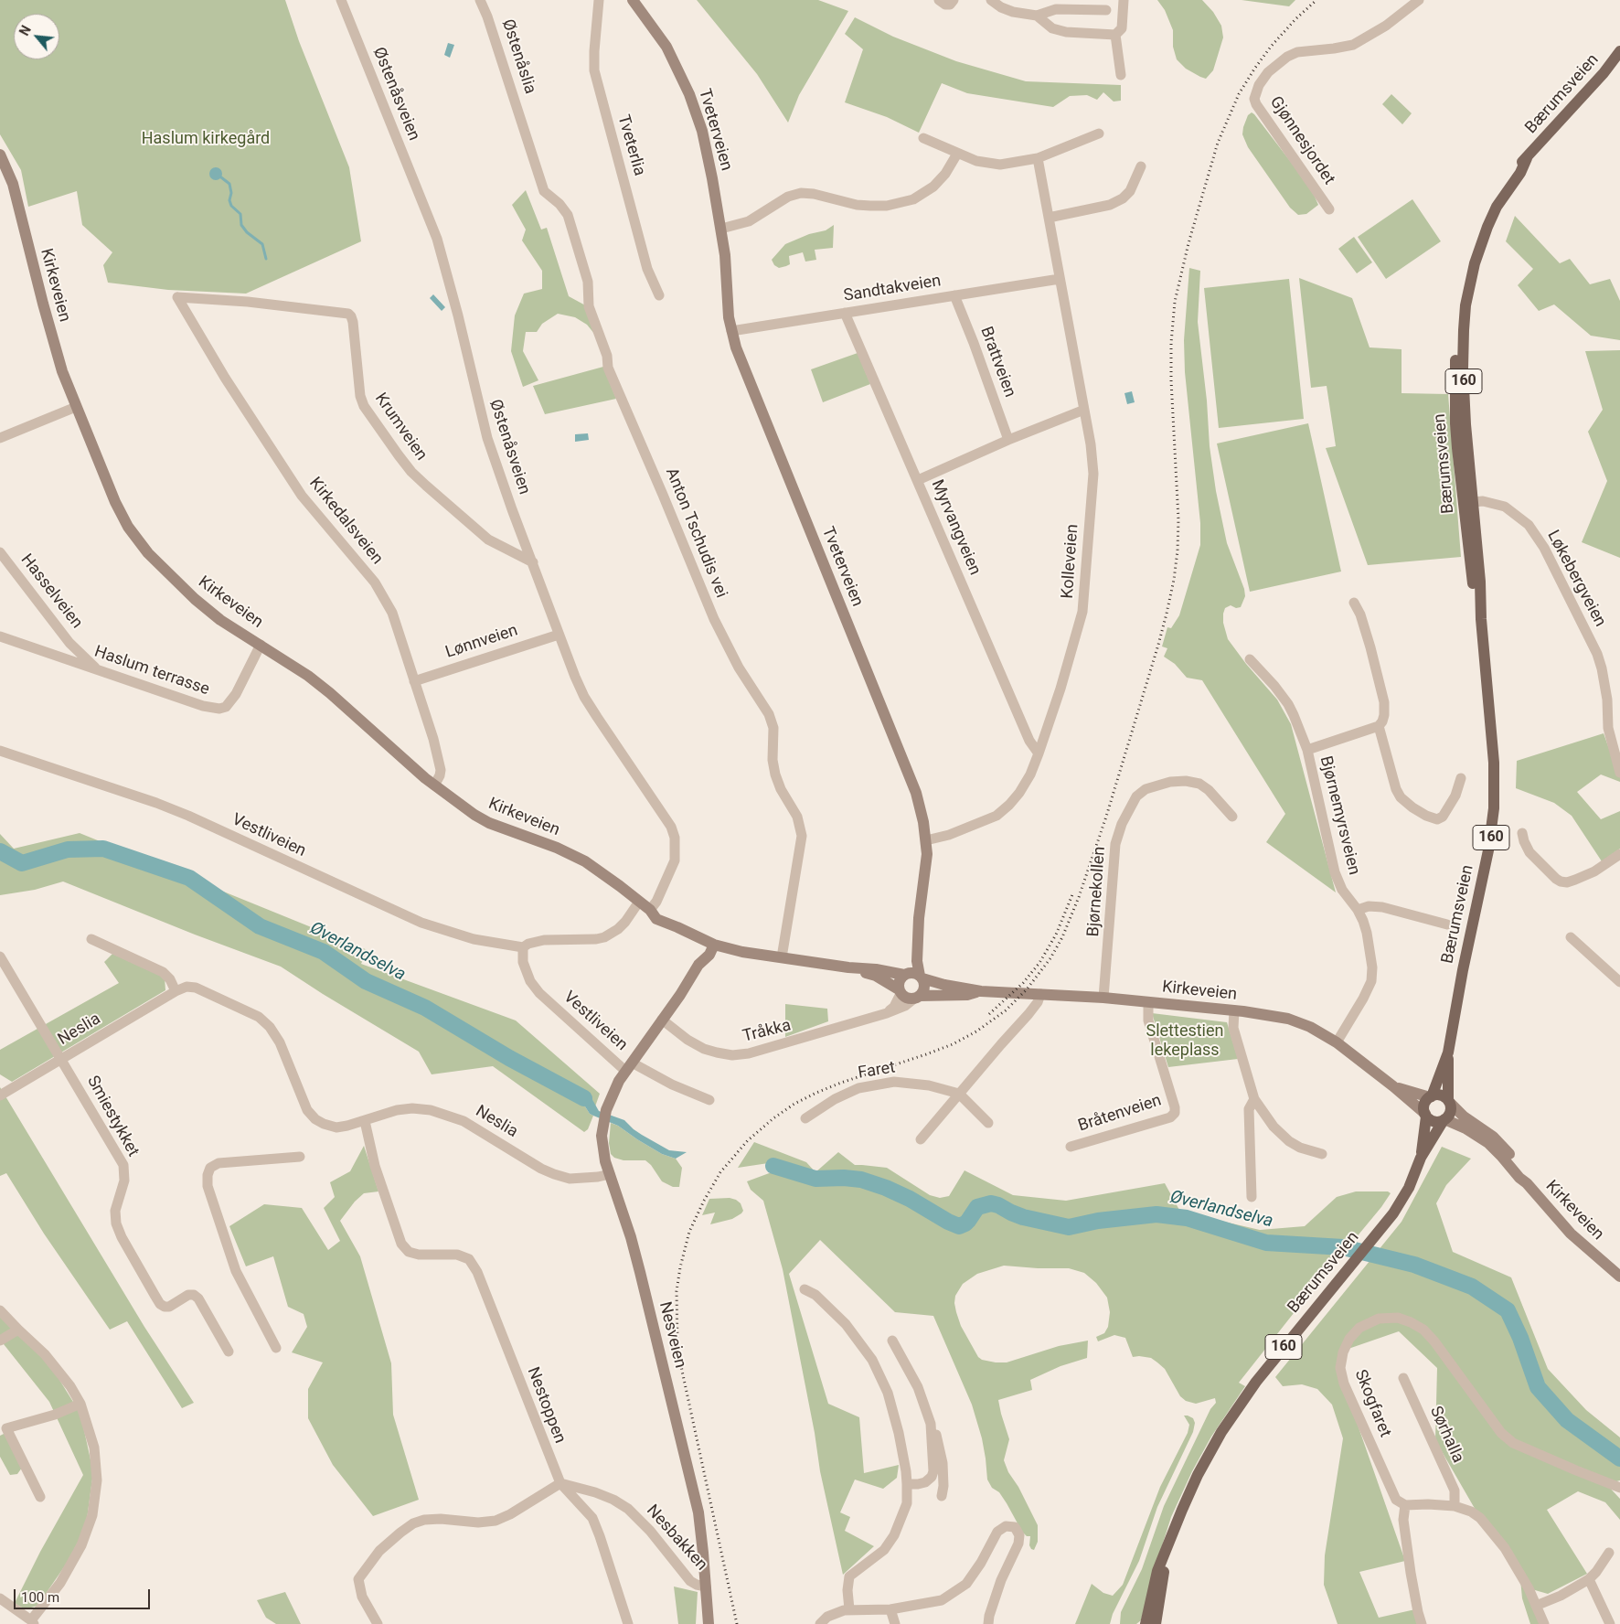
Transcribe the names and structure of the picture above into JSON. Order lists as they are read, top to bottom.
{
  "streets": {
    "main road": [
      "Bærumsveien",
      "Tveterveien",
      "Kirkeveien",
      "160",
      "Nesveien"
    ],
    "street": [
      "Østenåslia",
      "Østenåsveien",
      "Gjønnesjordet",
      "Tveterlia",
      "Sandtakveien",
      "Brattveien",
      "Krumveien",
      "Kirkedalsveien",
      "Myrvangveien",
      "Anton Tschudis vei",
      "Kolleveien",
      "Løkebergveien",
      "Hasselveien",
      "Lønnveien",
      "Haslum terrasse",
      "Bjørnemyrsveien",
      "Vestliveien",
      "Bjørnekollen",
      "Neslia",
      "Tråkka",
      "Faret",
      "Bråtenveien",
      "Smiestykket",
      "Skogfaret",
      "Nestoppen",
      "Sørhalla",
      "Nesbakken"
    ]
  },
  "crossings": [
    ["Østenåslia", "Anton Tschudis vei"],
    ["Østenåsveien", "Kirkeveien"],
    ["Østenåsveien", "Krumveien"],
    ["Østenåsveien", "Lønnveien"],
    ["Østenåsveien", "Vestliveien"],
    ["Bærumsveien", "Kirkeveien"],
    ["Bærumsveien", "160"],
    ["Bærumsveien", "Løkebergveien"],
    ["Tveterveien", "Kirkeveien"],
    ["Tveterveien", "Sandtakveien"],
    ["Tveterveien", "Kolleveien"],
    ["Tveterveien", "Tråkka"],
    ["Kirkeveien", "160"],
    ["Kirkeveien", "Kirkedalsveien"],
    ["Kirkeveien", "Anton Tschudis vei"],
    ["Kirkeveien", "Haslum terrasse"],
    ["Kirkeveien", "Bjørnemyrsveien"],
    ["Kirkeveien", "Vestliveien"],
    ["Kirkeveien", "Bjørnekollen"],
    ["Kirkeveien", "Tråkka"],
    ["Kirkeveien", "Bråtenveien"],
    ["Kirkeveien", "Nesveien"],
    ["Sandtakveien", "Brattveien"],
    ["Sandtakveien", "Myrvangveien"],
    ["Sandtakveien", "Kolleveien"],
    ["Krumveien", "Kirkedalsveien"],
    ["Kirkedalsveien", "Lønnveien"],
    ["Myrvangveien", "Kolleveien"],
    ["Hasselveien", "Haslum terrasse"],
    ["Vestliveien", "Nesveien"],
    ["Neslia", "Smiestykket"],
    ["Neslia", "Nesveien"],
    ["Neslia", "Nestoppen"],
    ["Tråkka", "Nesveien"],
    ["Nesveien", "Nesbakken"],
    ["Nestoppen", "Nesbakken"]
  ],
  "water": ["Øverlandselva"],
  "parks": ["Haslum kirkegård", "Slettestien lekeplass"],
  "scale_bar": "100 m",
  "north": "top left"
}
